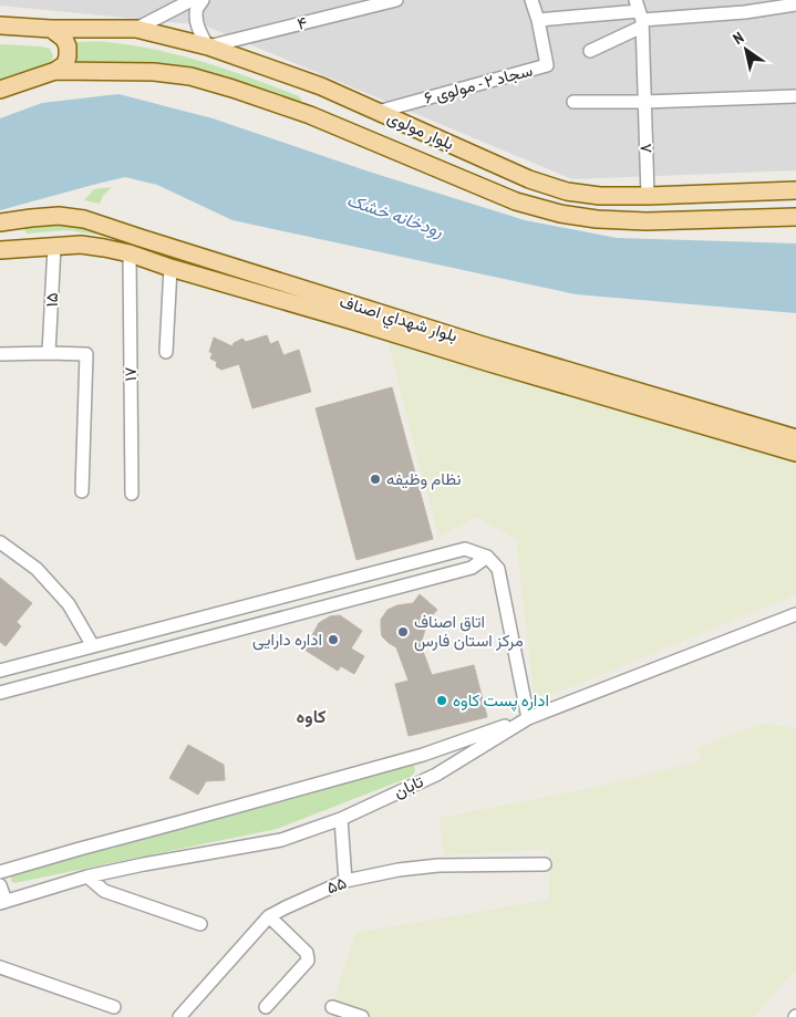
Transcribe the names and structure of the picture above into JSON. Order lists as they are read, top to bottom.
{
  "streets": {
    "main road": ["بلوار مولوی", "بلوار شهداي اصناف"],
    "street": [
      "۴",
      "سجاد ۲ - مولوی ۶",
      "۸",
      "۱۵",
      "۱۷",
      "تابان",
      "۵۵"
    ]
  },
  "crossings": [
    ["۴", "بلوار مولوی"],
    ["سجاد ۲ - مولوی ۶", "بلوار مولوی"],
    ["بلوار مولوی", "۸"],
    ["۱۵", "بلوار شهداي اصناف"],
    ["بلوار شهداي اصناف", "۱۷"]
  ],
  "districts": ["کاوه"],
  "water": ["رودخانه خشک"],
  "places": [
    "نظام وظیفه",
    "اتاق اصناف مرکز استان فارس",
    "اداره دارایی",
    "اداره پست کاوه"
  ],
  "north": "top left"
}
